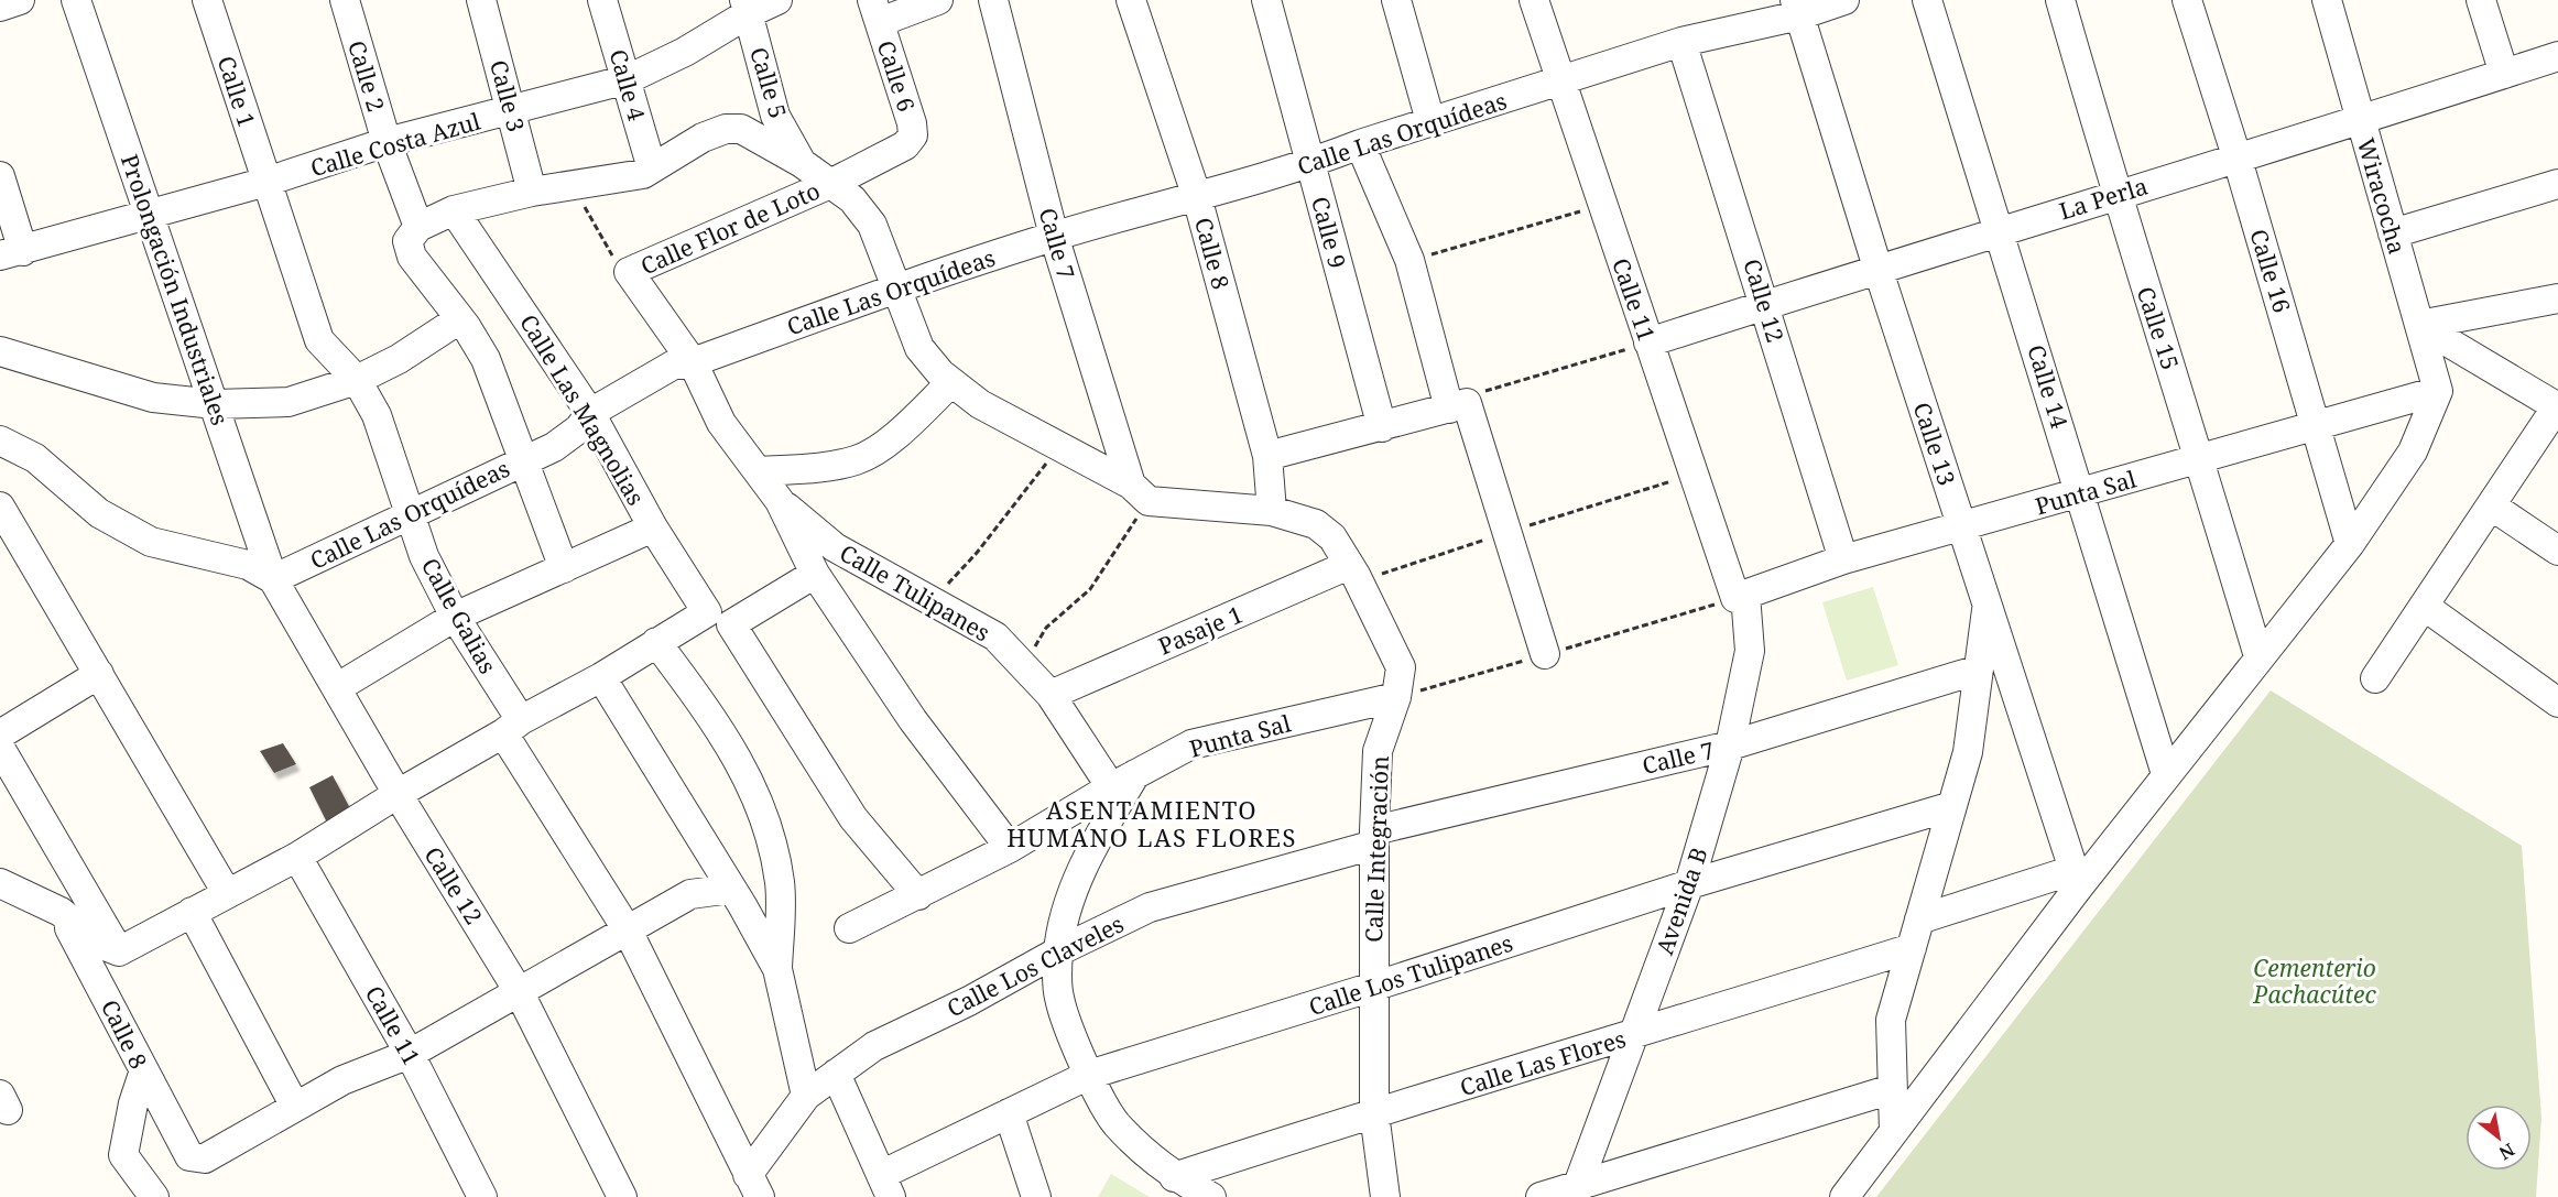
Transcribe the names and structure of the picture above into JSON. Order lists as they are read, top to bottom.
{
  "streets": {
    "street": [
      "Calle 2",
      "Calle 6",
      "Calle 5",
      "Calle 4",
      "Calle 1",
      "Calle 3",
      "Calle Las Orquídeas",
      "Calle Costa Azul",
      "Wiracocha",
      "La Perla",
      "Calle Flor de Loto",
      "Calle 9",
      "Calle 7",
      "Calle 8",
      "Calle 16",
      "Prolongación Industriales",
      "Calle 11",
      "Calle 12",
      "Calle 15",
      "Calle 14",
      "Calle Las Magnolias",
      "Calle 13",
      "Punta Sal",
      "Calle Tulipanes",
      "Calle Galias",
      "Pasaje 1",
      "Calle Integración",
      "Avenida B",
      "Calle Los Claveles",
      "Calle Los Tulipanes",
      "Calle Las Flores"
    ]
  },
  "crossings": [
    ["Calle 2", "Calle Costa Azul"],
    ["Calle 2", "Calle Integración"],
    ["Calle 6", "Calle Flor de Loto"],
    ["Calle 6", "Calle Integración"],
    ["Calle 5", "Calle Costa Azul"],
    ["Calle 5", "Calle Integración"],
    ["Calle 4", "Calle Costa Azul"],
    ["Calle 4", "Calle Integración"],
    ["Calle 1", "Calle Costa Azul"],
    ["Calle 1", "Calle Galias"],
    ["Calle 3", "Calle Costa Azul"],
    ["Calle 3", "Calle Integración"],
    ["Calle Las Orquídeas", "Calle 9"],
    ["Calle Las Orquídeas", "Calle 7"],
    ["Calle Las Orquídeas", "Calle 8"],
    ["Calle Las Orquídeas", "Prolongación Industriales"],
    ["Calle Las Orquídeas", "Calle 11"],
    ["Calle Las Orquídeas", "Calle 12"],
    ["Calle Las Orquídeas", "Calle Las Magnolias"],
    ["Calle Las Orquídeas", "Calle 13"],
    ["Calle Las Orquídeas", "Calle Tulipanes"],
    ["Calle Las Orquídeas", "Calle Galias"],
    ["Calle Las Orquídeas", "Calle Integración"],
    ["Calle Costa Azul", "Prolongación Industriales"],
    ["Calle Costa Azul", "Calle Galias"],
    ["Wiracocha", "La Perla"],
    ["Wiracocha", "Punta Sal"],
    ["La Perla", "Calle 16"],
    ["La Perla", "Calle 11"],
    ["La Perla", "Calle 12"],
    ["La Perla", "Calle 15"],
    ["La Perla", "Calle 14"],
    ["La Perla", "Calle 13"],
    ["Calle Flor de Loto", "Calle Tulipanes"],
    ["Calle Flor de Loto", "Calle Integración"],
    ["Calle 7", "Calle Integración"],
    ["Calle 7", "Avenida B"],
    ["Calle 7", "Calle Los Claveles"],
    ["Calle 8", "Calle Integración"],
    ["Calle 16", "Punta Sal"],
    ["Prolongación Industriales", "Calle 12"],
    ["Calle 11", "Punta Sal"],
    ["Calle 11", "Avenida B"],
    ["Calle 12", "Punta Sal"],
    ["Calle 15", "Punta Sal"],
    ["Calle 14", "Punta Sal"],
    ["Calle Las Magnolias", "Punta Sal"],
    ["Calle Las Magnolias", "Calle Integración"],
    ["Calle 13", "Punta Sal"],
    ["Punta Sal", "Calle Tulipanes"],
    ["Punta Sal", "Calle Integración"],
    ["Punta Sal", "Avenida B"],
    ["Calle Tulipanes", "Pasaje 1"],
    ["Calle Galias", "Calle Los Claveles"],
    ["Pasaje 1", "Calle Integración"],
    ["Calle Integración", "Calle Los Claveles"],
    ["Calle Integración", "Calle Los Tulipanes"],
    ["Calle Integración", "Calle Las Flores"],
    ["Avenida B", "Calle Los Tulipanes"],
    ["Avenida B", "Calle Las Flores"]
  ],
  "districts": ["ASENTAMIENTO HUMANO LAS FLORES"],
  "parks": ["Cementerio Pachacútec"],
  "north": "bottom right"
}
